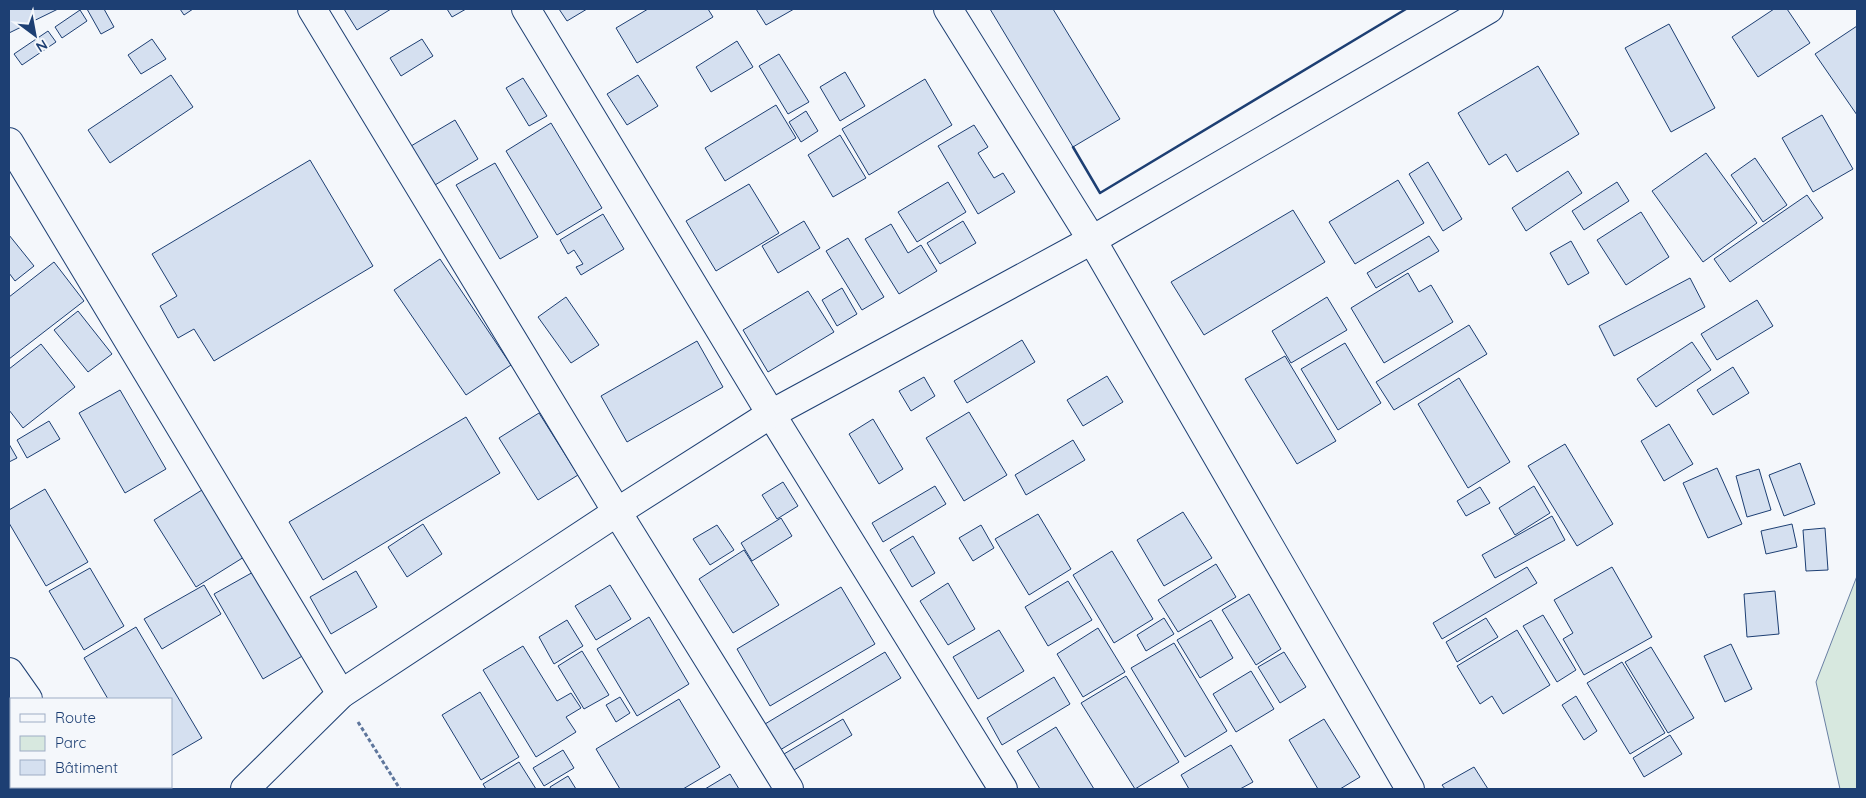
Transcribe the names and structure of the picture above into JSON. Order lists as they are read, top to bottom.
{
  "legend": ["Route", "Parc", "Bâtiment"],
  "north": "bottom right"
}
